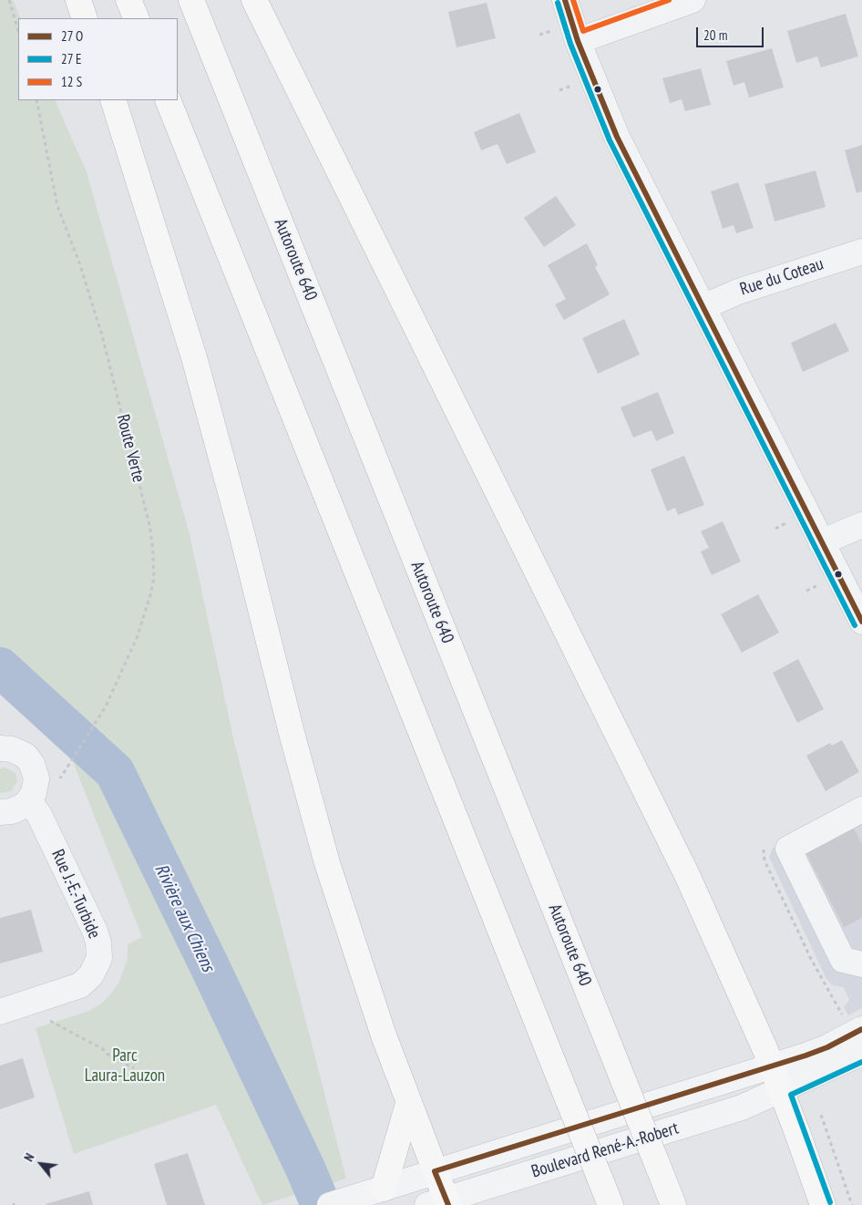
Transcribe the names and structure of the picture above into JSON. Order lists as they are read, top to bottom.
{
  "streets": {
    "highway": ["Autoroute 640"],
    "street": ["Rue du Coteau", "Rue J.-E.-Turbide", "Boulevard René-A.-Robert"],
    "path": ["Route Verte"]
  },
  "water": ["Rivière aux Chiens"],
  "parks": ["Parc Laura-Lauzon"],
  "legend": ["27 O", "27 E", "12 S"],
  "scale_bar": "20 m",
  "north": "top left"
}
